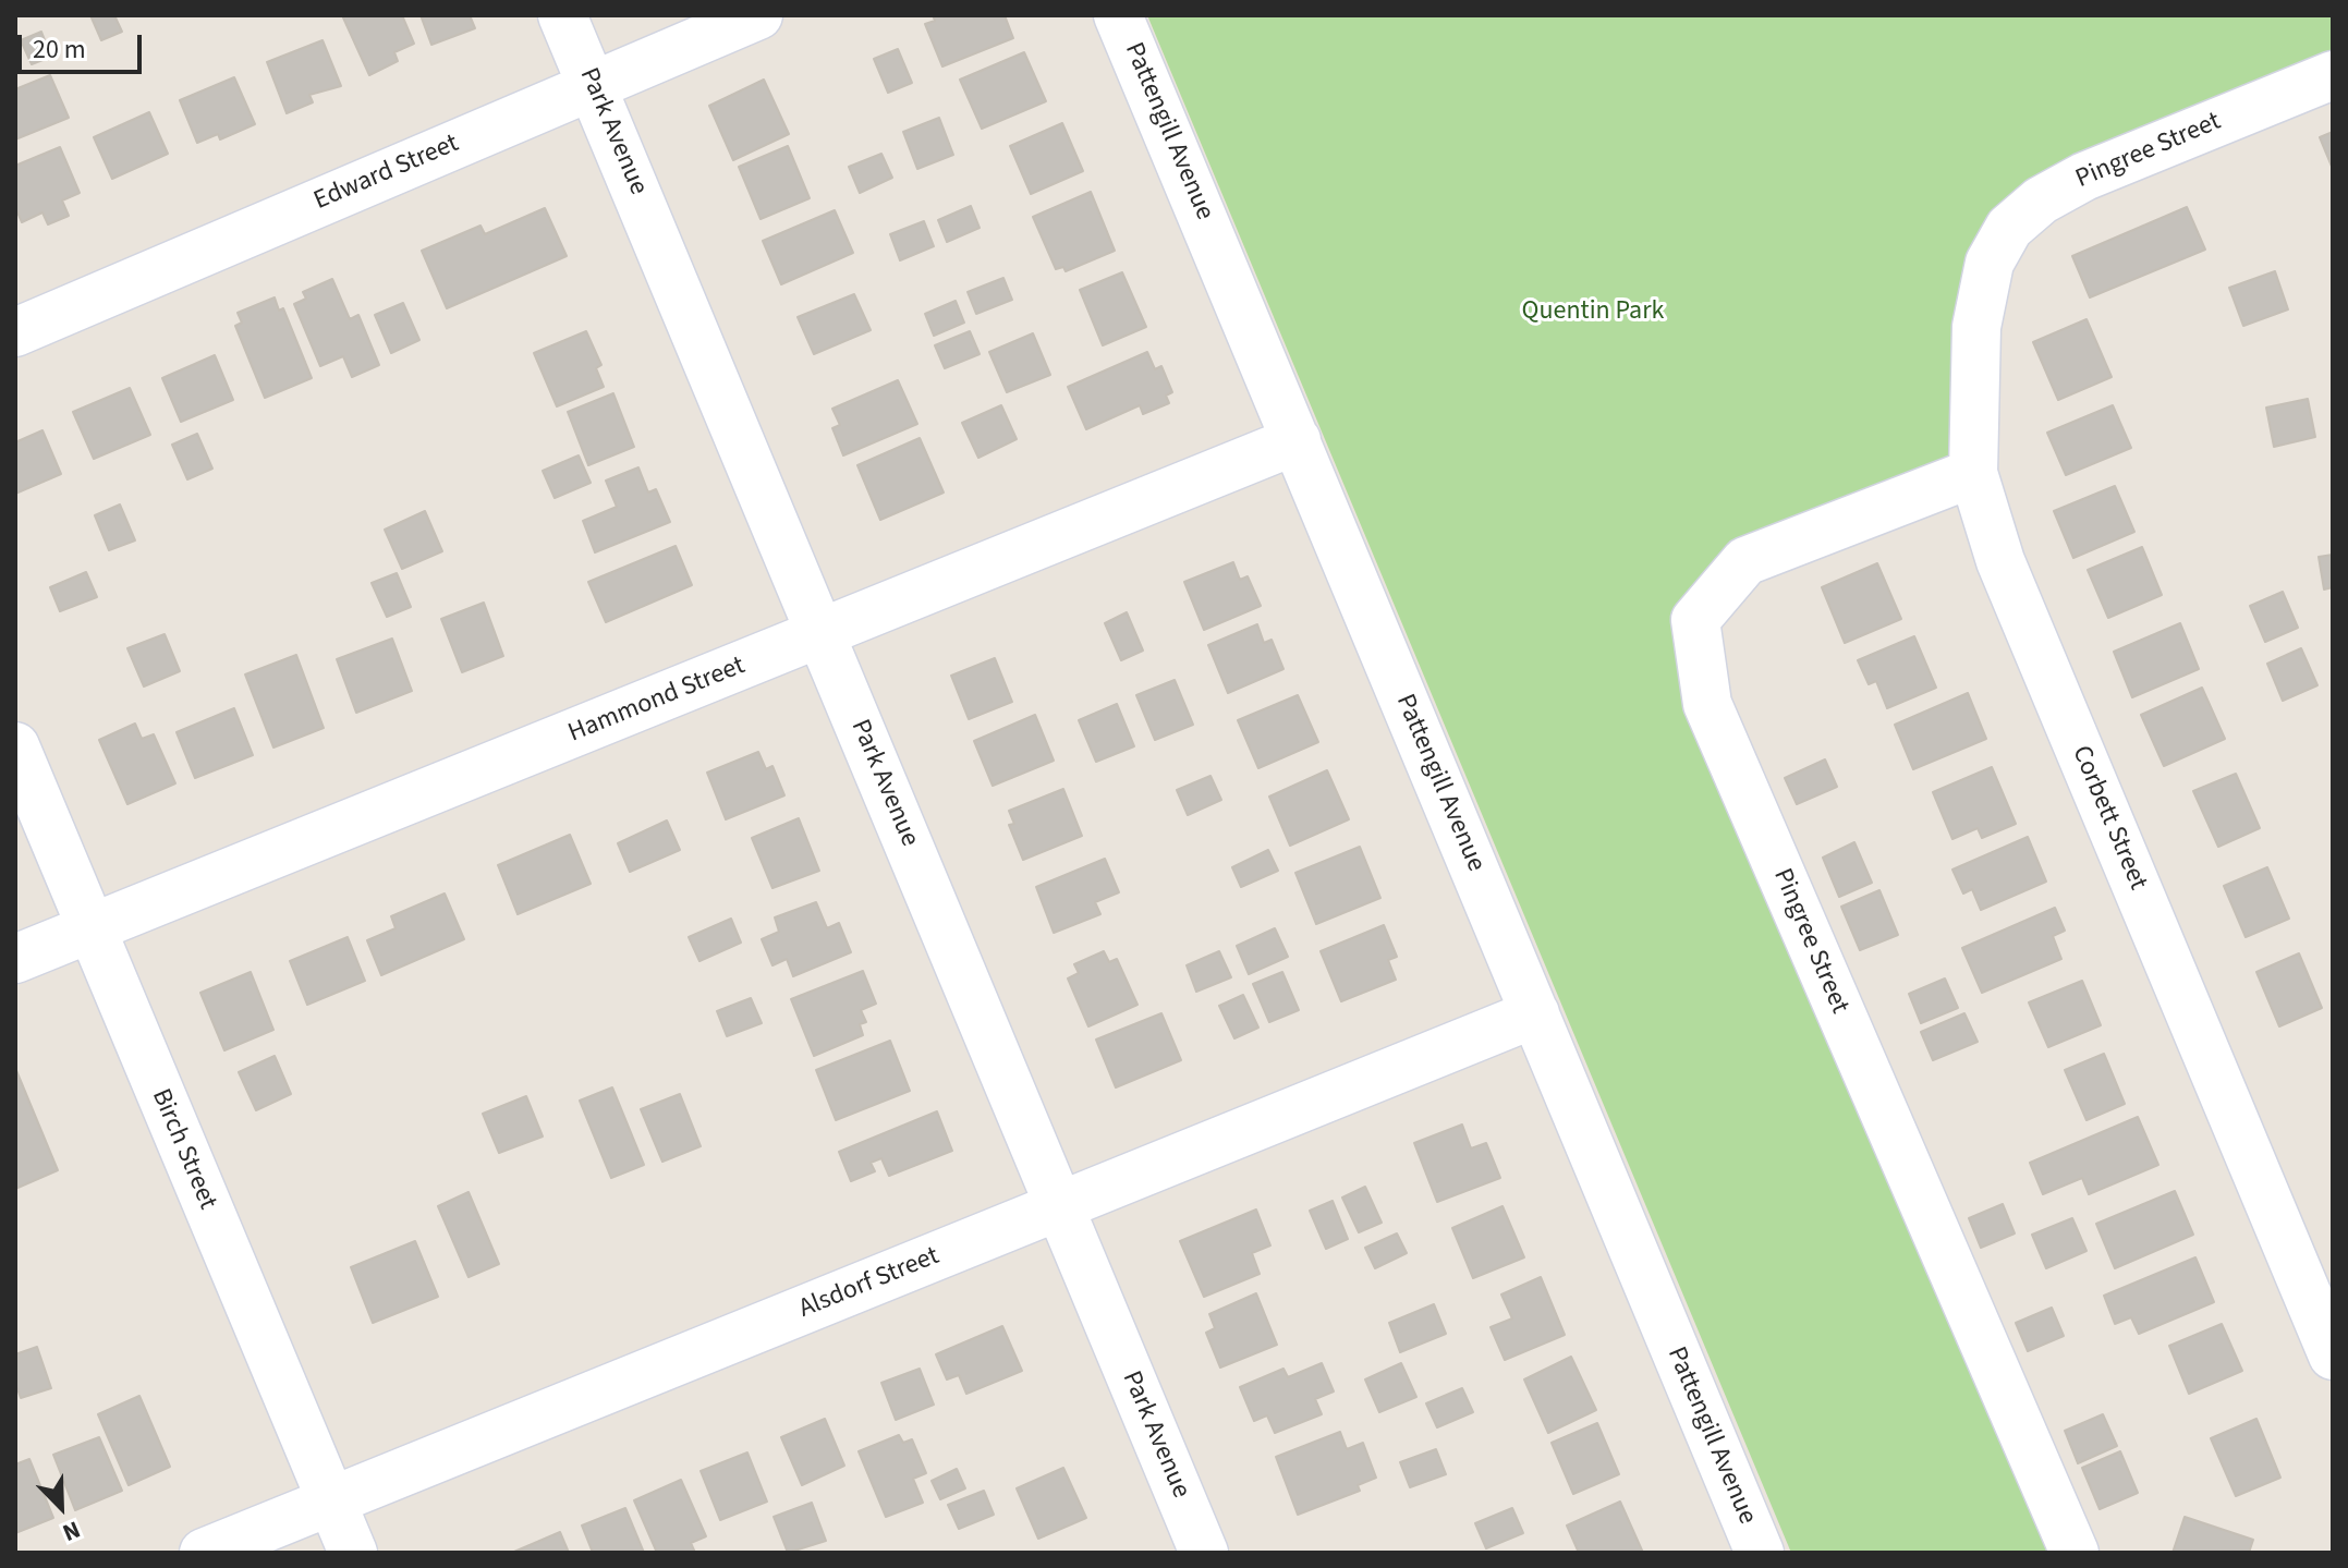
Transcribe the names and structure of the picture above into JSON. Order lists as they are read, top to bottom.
{
  "streets": {
    "street": [
      "Park Avenue",
      "Pattengill Avenue",
      "Pingree Street",
      "Edward Street",
      "Hammond Street",
      "Corbett Street",
      "Birch Street",
      "Alsdorf Street"
    ]
  },
  "crossings": [
    ["Park Avenue", "Edward Street"],
    ["Park Avenue", "Hammond Street"],
    ["Park Avenue", "Alsdorf Street"],
    ["Pattengill Avenue", "Hammond Street"],
    ["Pattengill Avenue", "Alsdorf Street"],
    ["Pingree Street", "Corbett Street"],
    ["Hammond Street", "Birch Street"],
    ["Birch Street", "Alsdorf Street"]
  ],
  "parks": ["Quentin Park"],
  "scale_bar": "20 m",
  "north": "bottom right"
}
